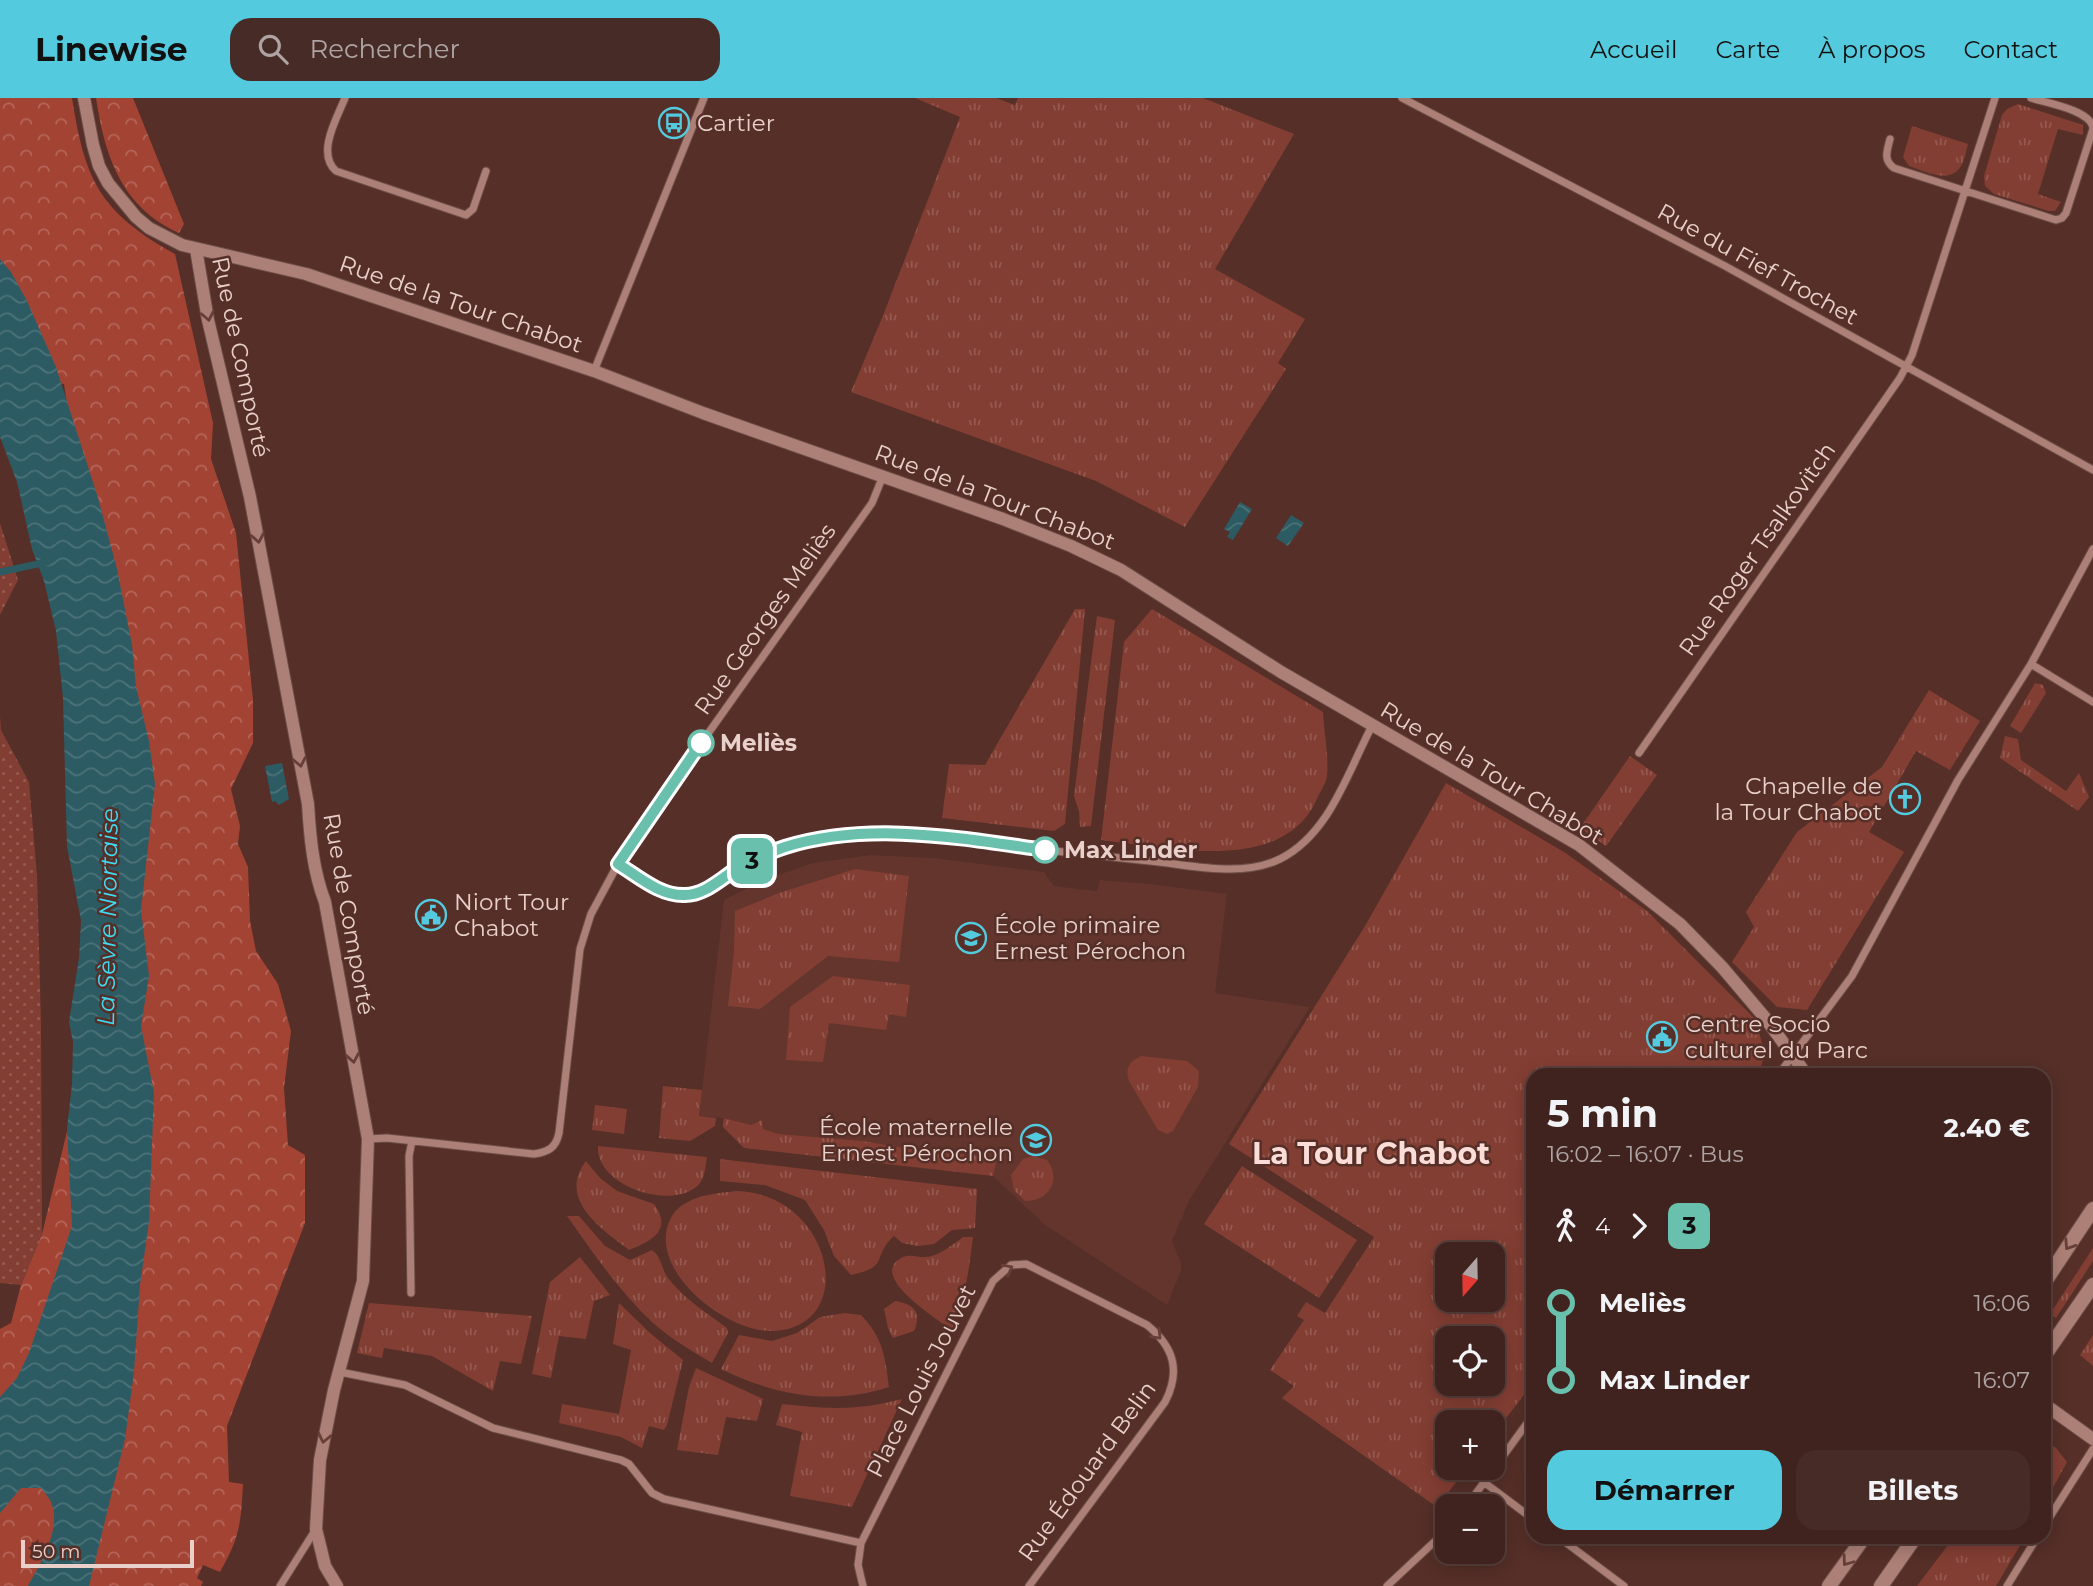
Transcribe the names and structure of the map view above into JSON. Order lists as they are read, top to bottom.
{
  "streets": {
    "street": [
      "Rue du Fief Trochet",
      "Rue de la Tour Chabot",
      "Rue de Comporté",
      "Rue Roger Tsalkovitch",
      "Rue Georges Meliès",
      "Place Louis Jouvet",
      "Rue Édouard Belin"
    ]
  },
  "crossings": [
    ["Rue du Fief Trochet", "Rue Roger Tsalkovitch"],
    ["Rue de la Tour Chabot", "Rue de Comporté"],
    ["Rue de la Tour Chabot", "Rue Georges Meliès"],
    ["Place Louis Jouvet", "Rue Édouard Belin"]
  ],
  "one_way": ["Rue de Comporté"],
  "districts": ["La Tour Chabot"],
  "water": ["La Sèvre Niortaise"],
  "places": {
    "bus stop": ["Cartier"],
    "other": ["Meliès", "Max Linder"],
    "church": ["Chapelle de la Tour Chabot"],
    "public building": ["Niort Tour Chabot", "Centre Socio culturel du Parc"],
    "school or university": ["École primaire Ernest Pérochon", "École maternelle Ernest Pérochon"]
  },
  "lines": ["bus line 3"],
  "scale_bar": "50 m",
  "north": "bottom",
  "page": {
    "header": "Linewise",
    "search": "Rechercher",
    "nav": [
      "Accueil",
      "Carte",
      "À propos",
      "Contact"
    ],
    "on_map": "3",
    "heading": ["5 min", "16:02 – 16:07 · Bus", "2.40 €"],
    "legs": ["4", "3"],
    "map_buttons": ["+", "−"],
    "list": [
      {
        "name": "Meliès",
        "value": "16:06"
      },
      {
        "name": "Max Linder",
        "value": "16:07"
      }
    ],
    "buttons": ["Démarrer", "Billets"],
    "scale": "50 m"
  }
}
